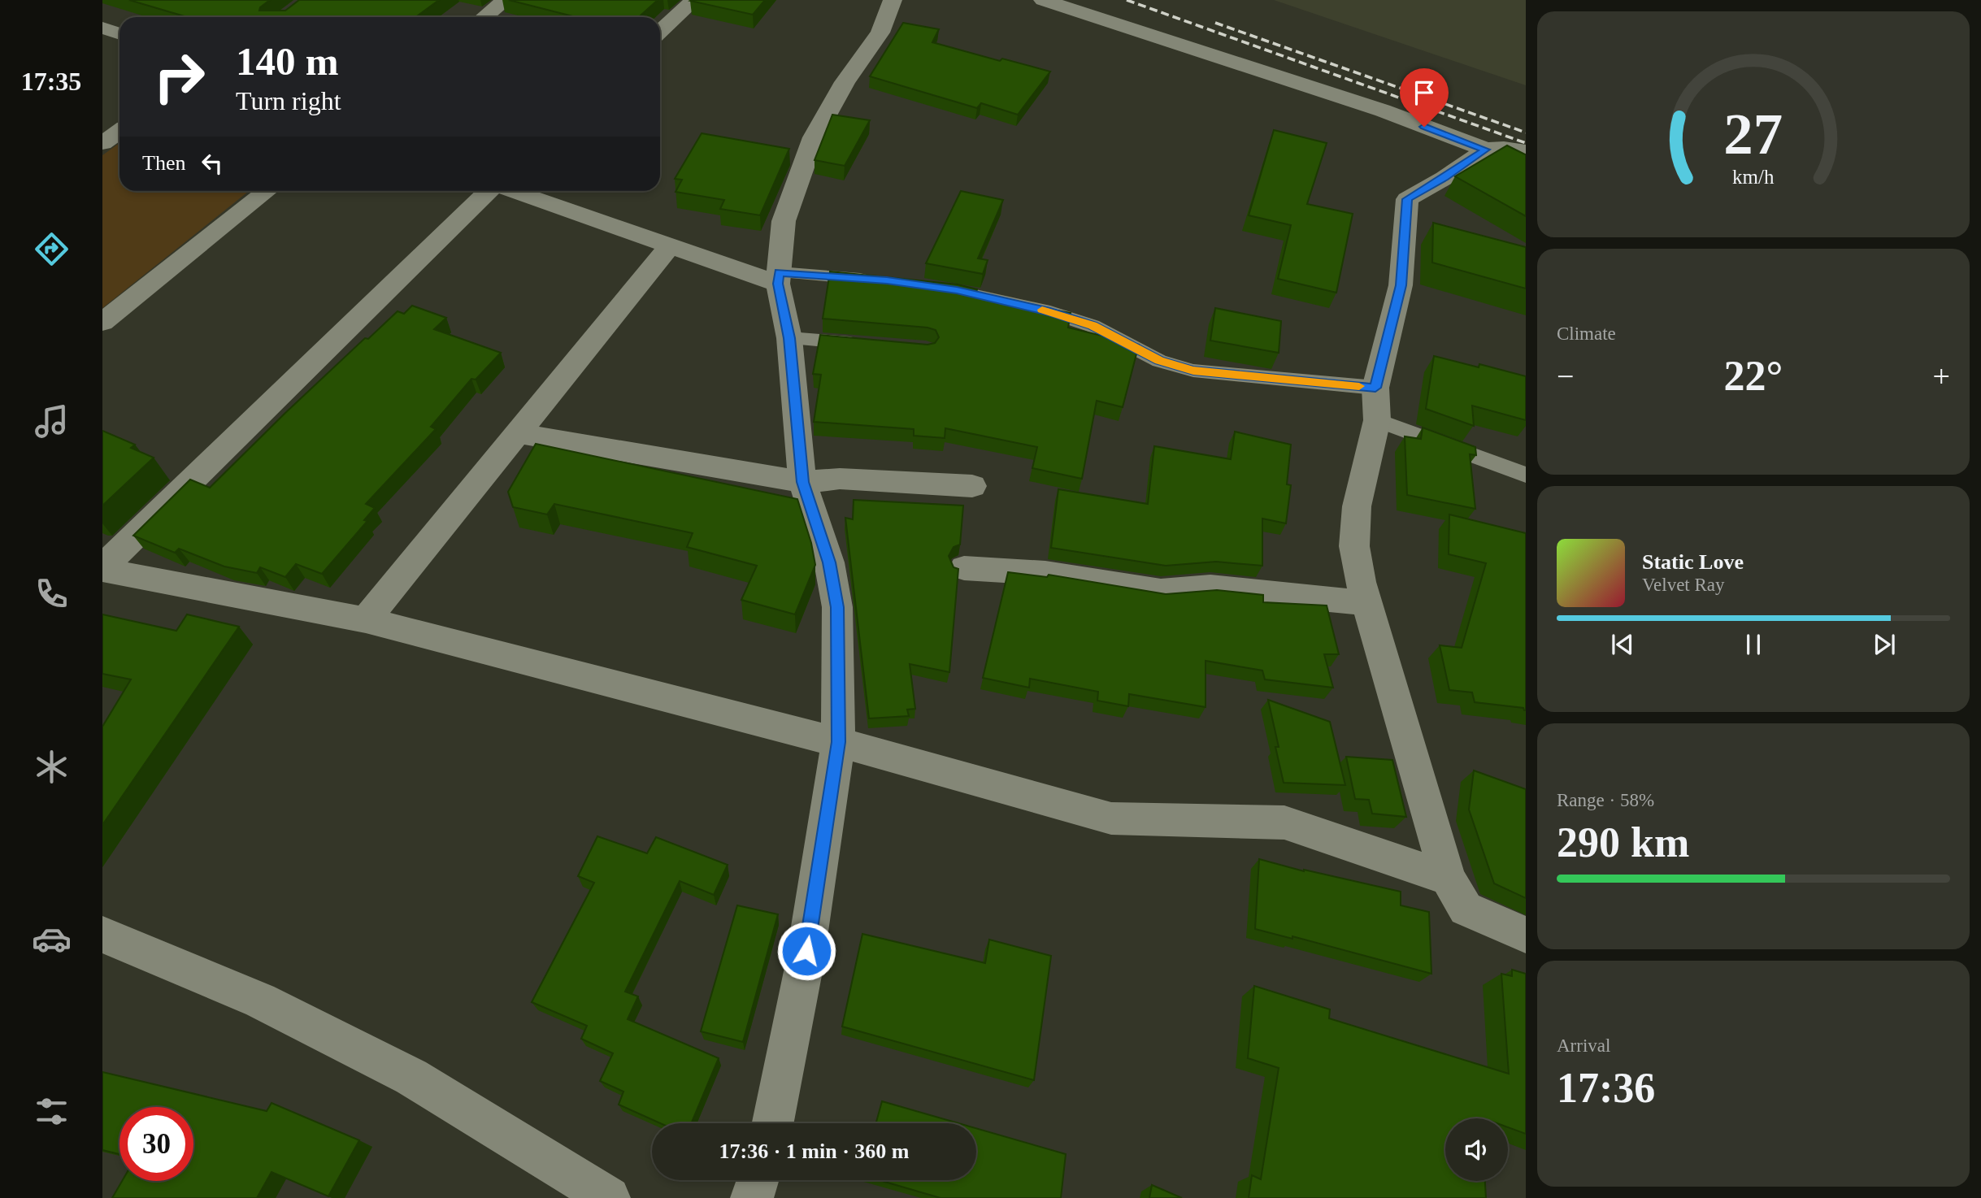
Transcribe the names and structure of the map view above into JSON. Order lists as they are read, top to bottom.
{
  "page": {
    "tabs": "17:35",
    "turn": ["140 m", "Turn right"],
    "then": "Then",
    "tile": [
      "Climate",
      ["Range · 58%", "290 km"],
      ["Arrival", "17:36"]
    ],
    "heat": ["−", "22°", "+"],
    "song": ["Static Love", "Velvet Ray"],
    "limit": "30",
    "trip": "17:36 · 1 min · 360 m",
    "gauge": ["27", "km/h"]
  }
}
